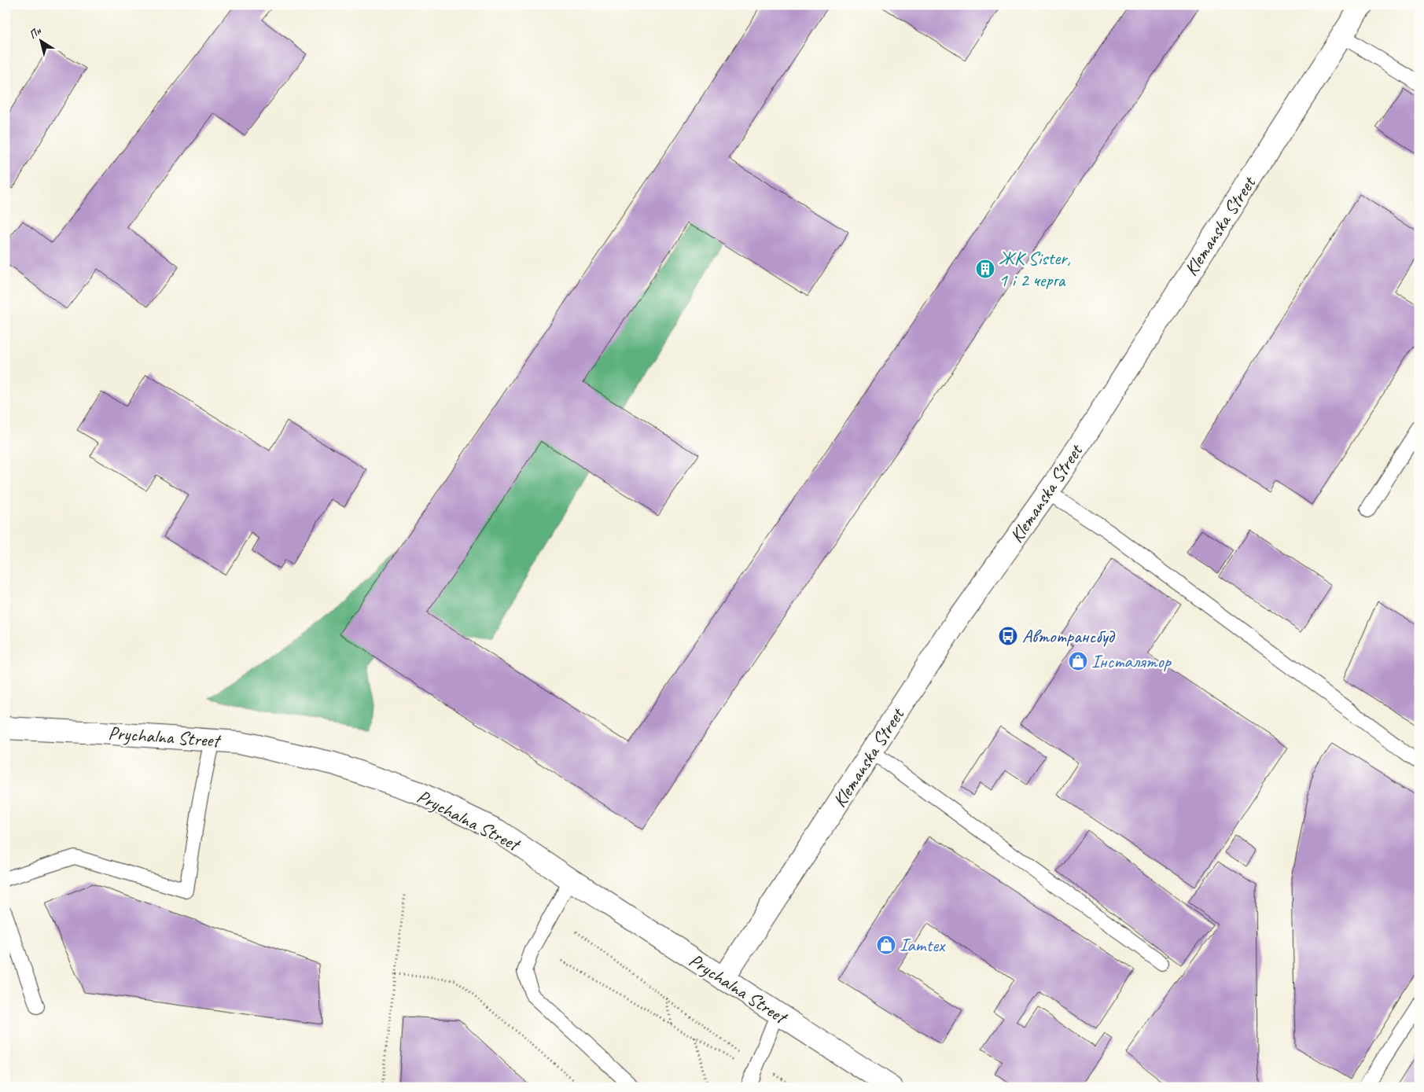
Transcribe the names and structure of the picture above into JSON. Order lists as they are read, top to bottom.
{
  "streets": {
    "street": ["Klemanska Street", "Prychalna Street"]
  },
  "crossings": [
    ["Klemanska Street", "Prychalna Street"]
  ],
  "places": {
    "building": ["ЖК Sister, 1 і 2 черга"],
    "bus stop": ["Автотрансбуд"],
    "shop": ["Інсталятор", "Iamtex"]
  },
  "north": "top left"
}
